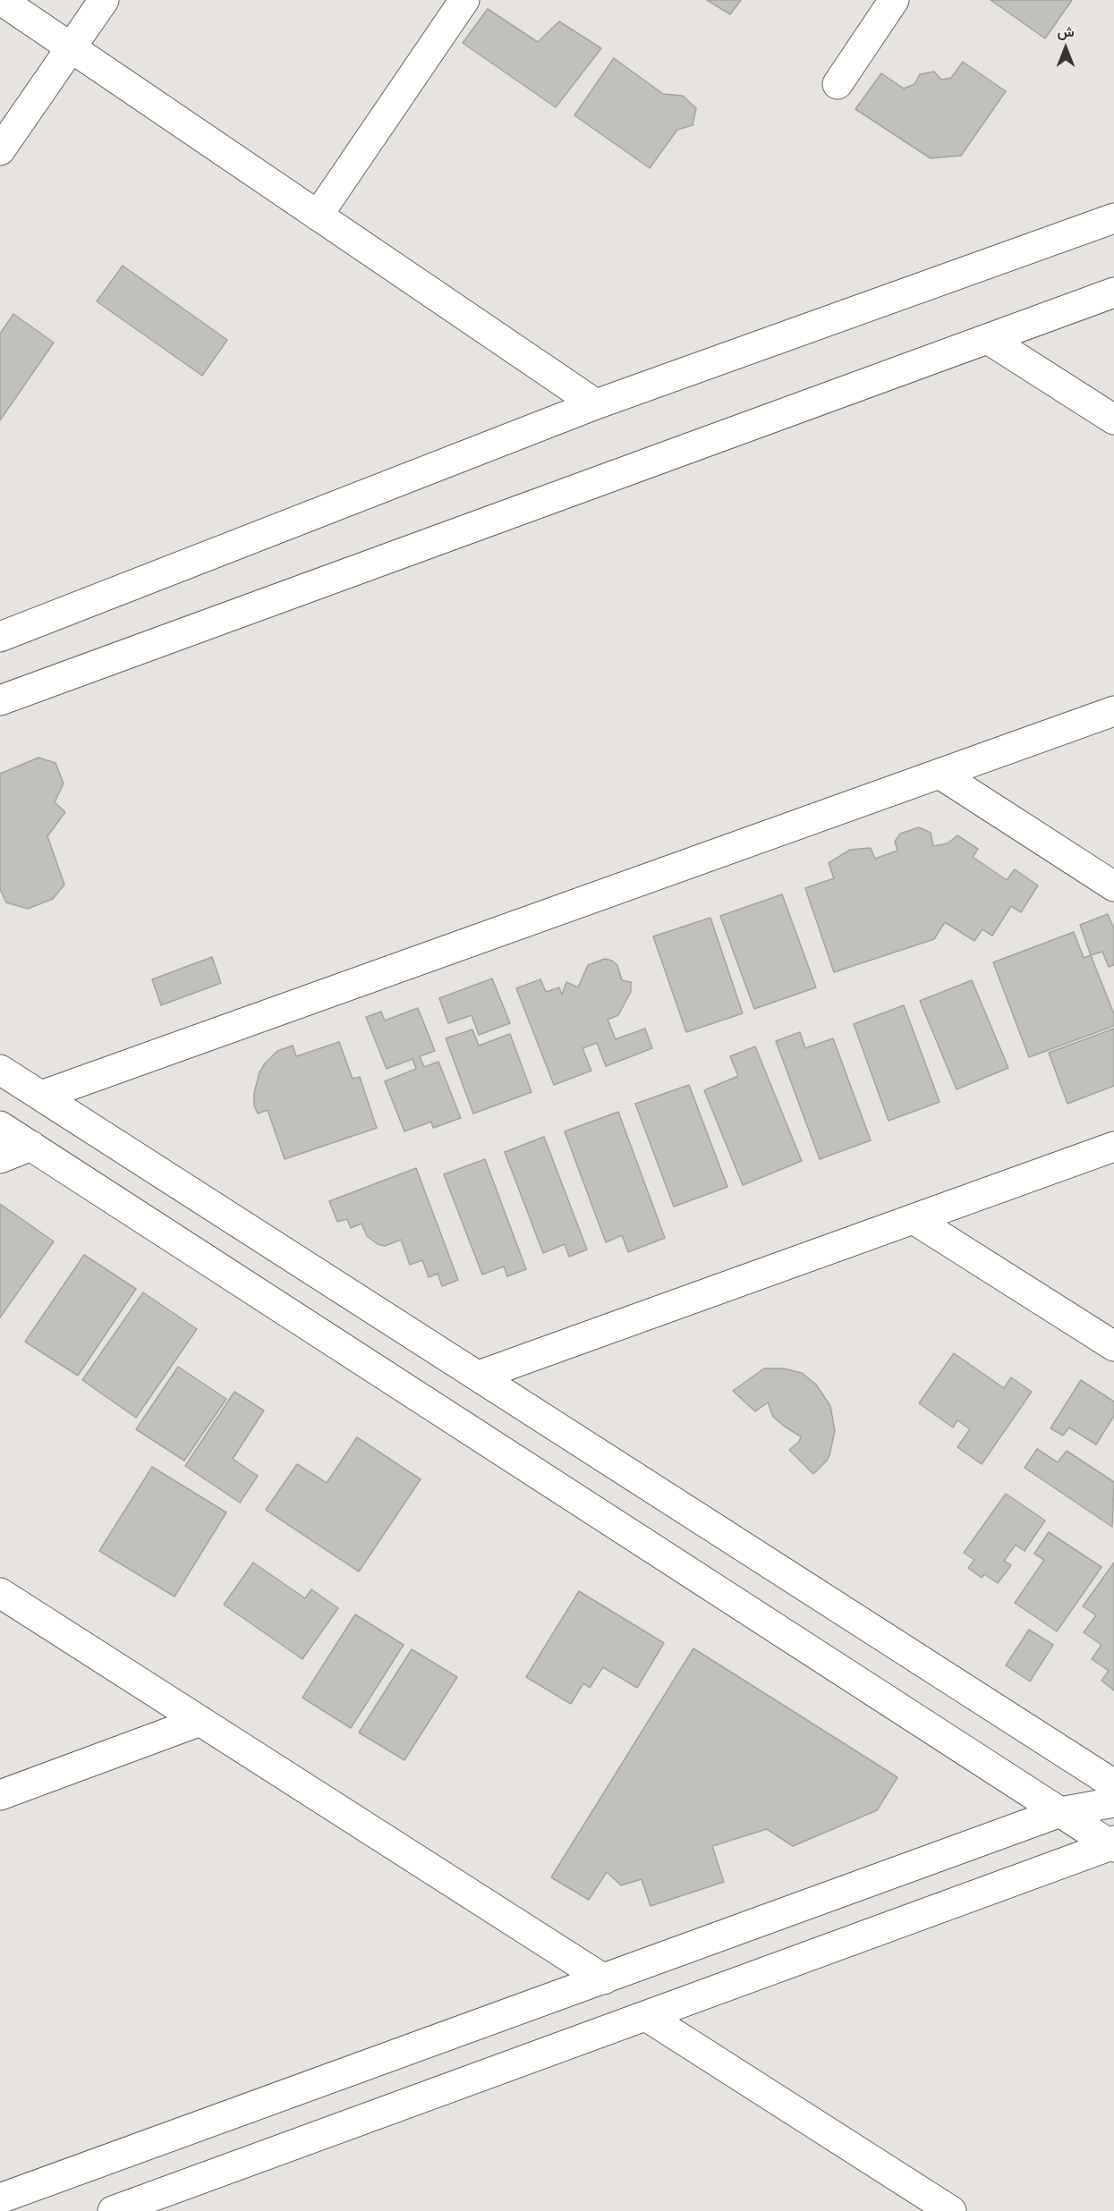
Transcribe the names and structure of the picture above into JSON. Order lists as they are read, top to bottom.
{
  "north": "top"
}
